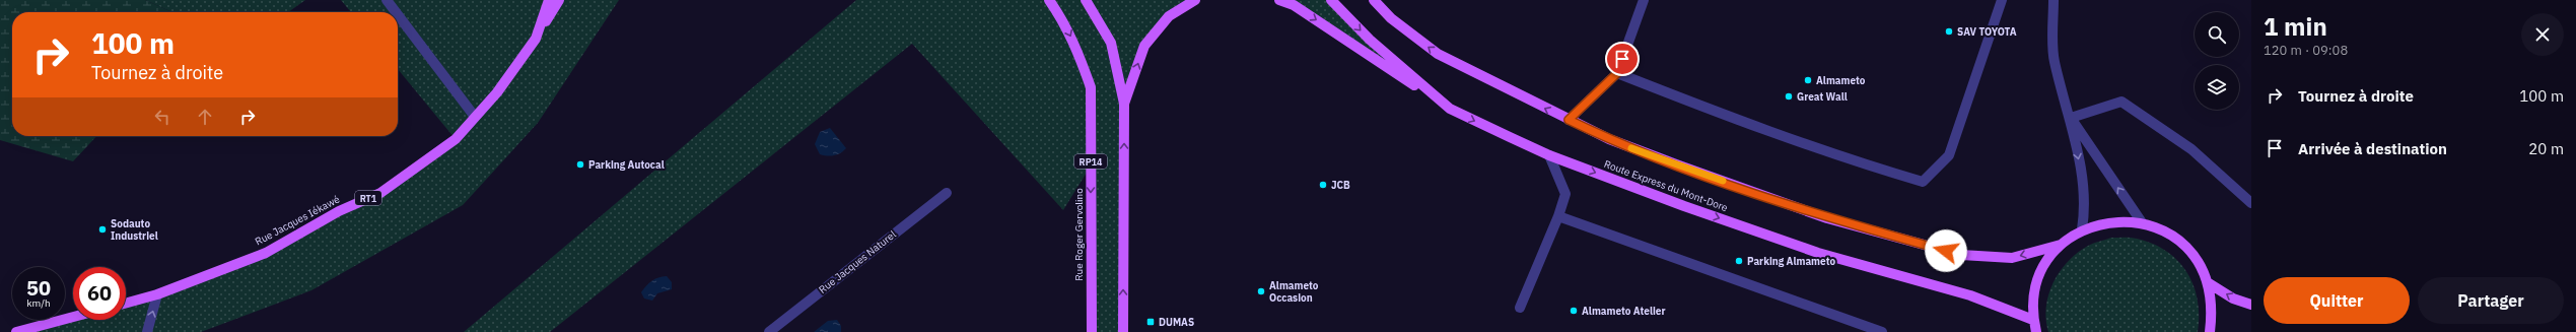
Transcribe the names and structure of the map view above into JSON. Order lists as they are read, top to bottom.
{
  "streets": {
    "main road": [
      "RP14",
      "Route Express du Mont-Dore",
      "RT1",
      "Rue Jacques Iékawé",
      "Rue Roger Gervolino"
    ],
    "street": ["Rue Jacques Naturel"]
  },
  "places": {
    "other": [
      "SAV TOYOTA",
      "Almameto",
      "Great Wall",
      "Parking Autocal",
      "JCB",
      "Sodauto Industriel",
      "Parking Almameto",
      "Almameto Occasion",
      "Almameto Atelier"
    ],
    "transit": ["DUMAS"]
  },
  "page": {
    "heading": ["1 min", "120 m · 09:08"],
    "turn": ["100 m", "Tournez à droite"],
    "list": [
      {
        "name": "Tournez à droite",
        "value": "100 m"
      },
      {
        "name": "Arrivée à destination",
        "value": "20 m"
      }
    ],
    "speed": "50 km/h",
    "limit": "60",
    "buttons": ["Quitter", "Partager"]
  }
}
